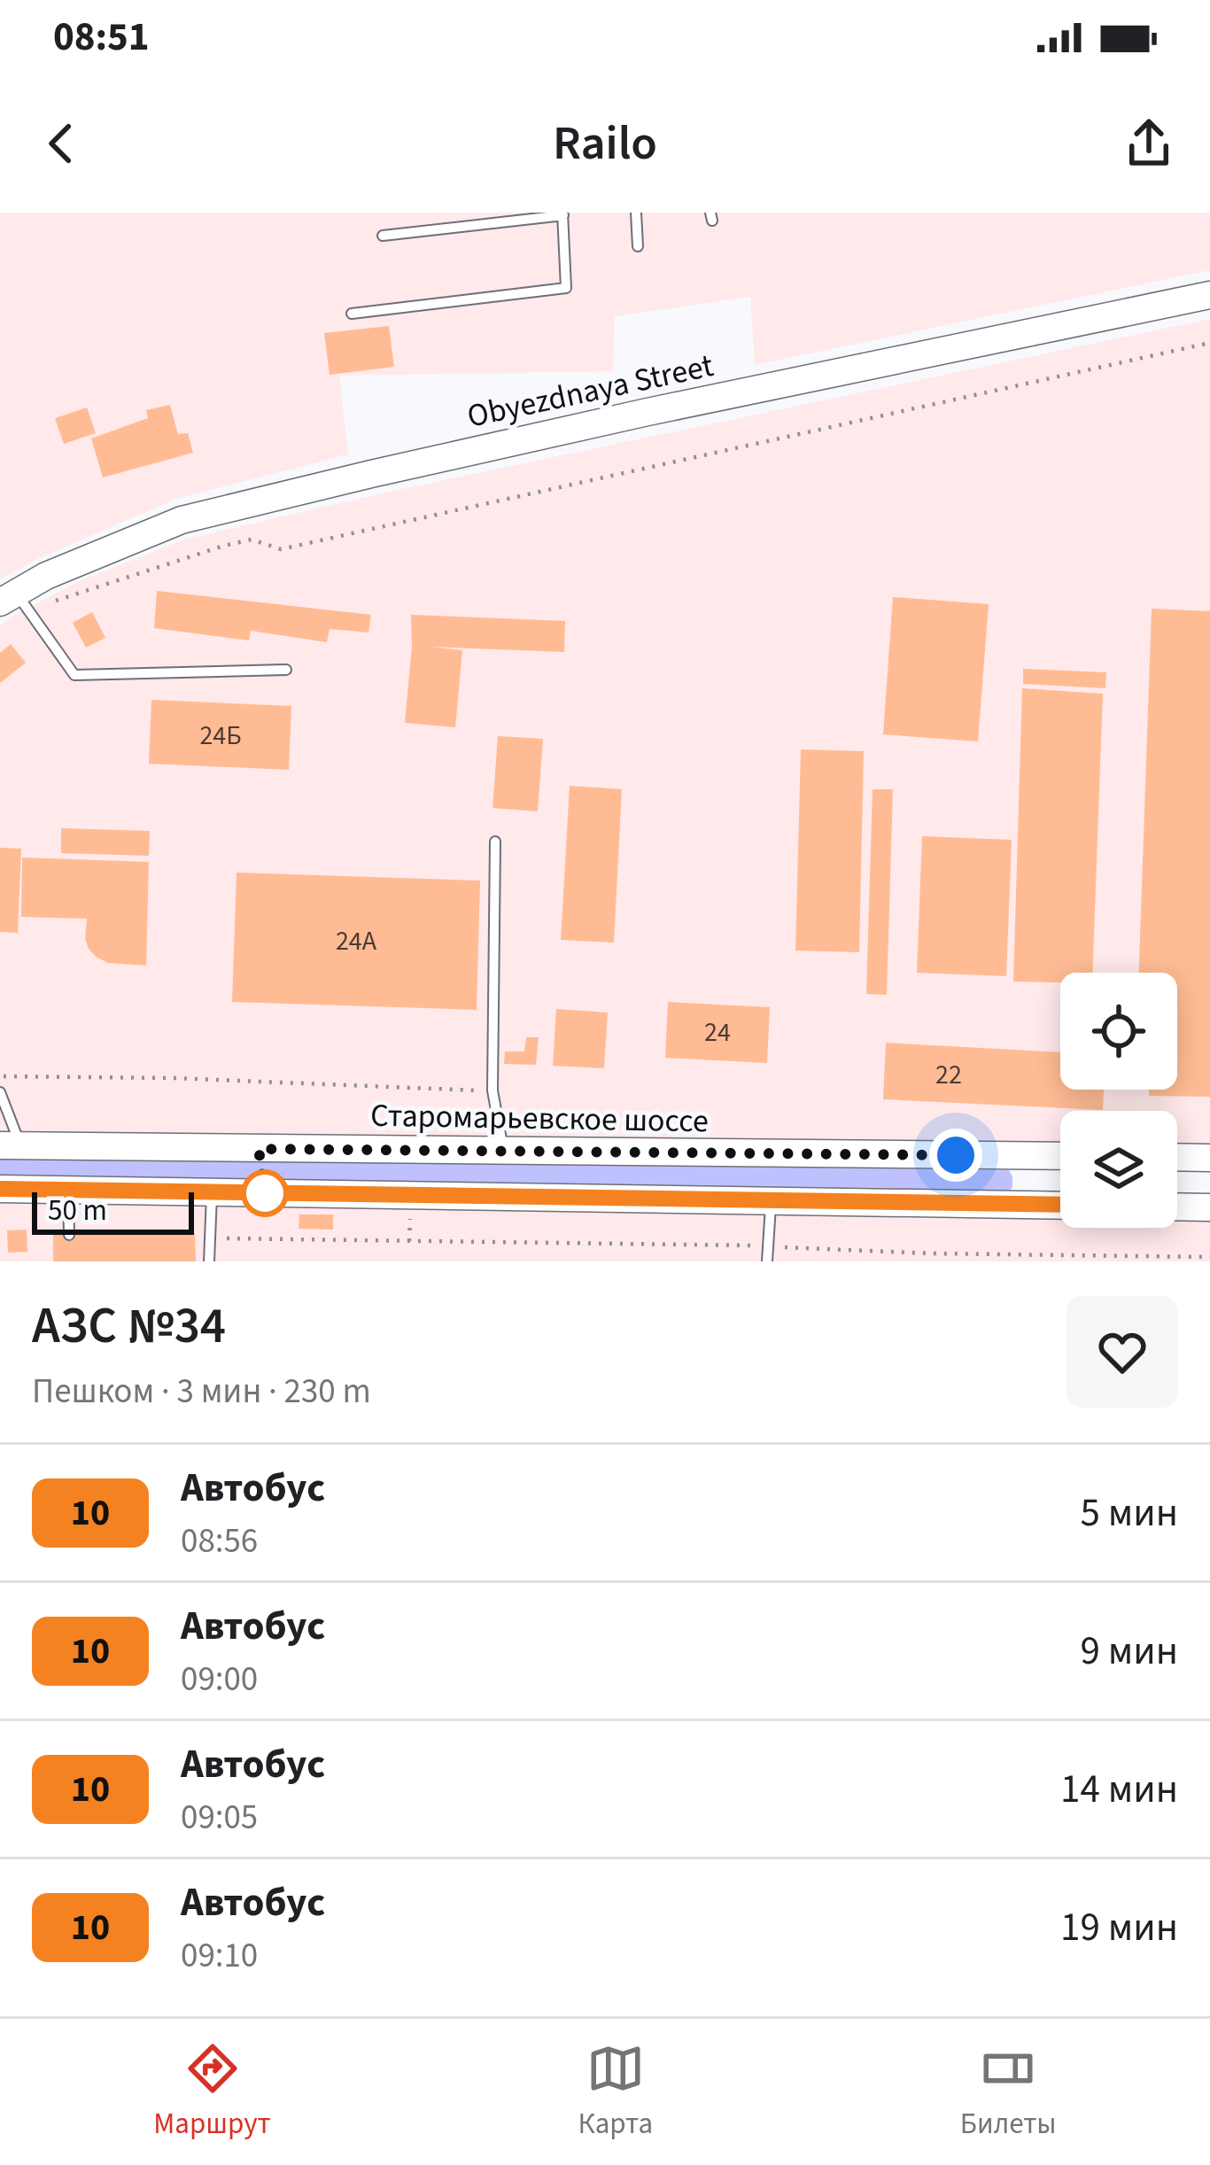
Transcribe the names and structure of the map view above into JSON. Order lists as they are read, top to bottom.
{
  "streets": {
    "main road": ["Obyezdnaya Street", "Старомарьевское шоссе"]
  },
  "lines": ["bus line 10"],
  "house_numbers": [
    "24Б",
    "24А",
    "24",
    "22"
  ],
  "scale_bar": "50 m",
  "page": {
    "status": "08:51",
    "header": "Railo",
    "scale": "50 m",
    "heading": ["АЗС №34", "Пешком · 3 мин · 230 m"],
    "list": [
      {
        "mark": "10",
        "name": "Автобус",
        "note": "08:56",
        "value": "5 мин"
      },
      {
        "mark": "10",
        "name": "Автобус",
        "note": "09:00",
        "value": "9 мин"
      },
      {
        "mark": "10",
        "name": "Автобус",
        "note": "09:05",
        "value": "14 мин"
      },
      {
        "mark": "10",
        "name": "Автобус",
        "note": "09:10",
        "value": "19 мин"
      }
    ],
    "tabs": ["Маршрут", "Карта", "Билеты"]
  }
}
